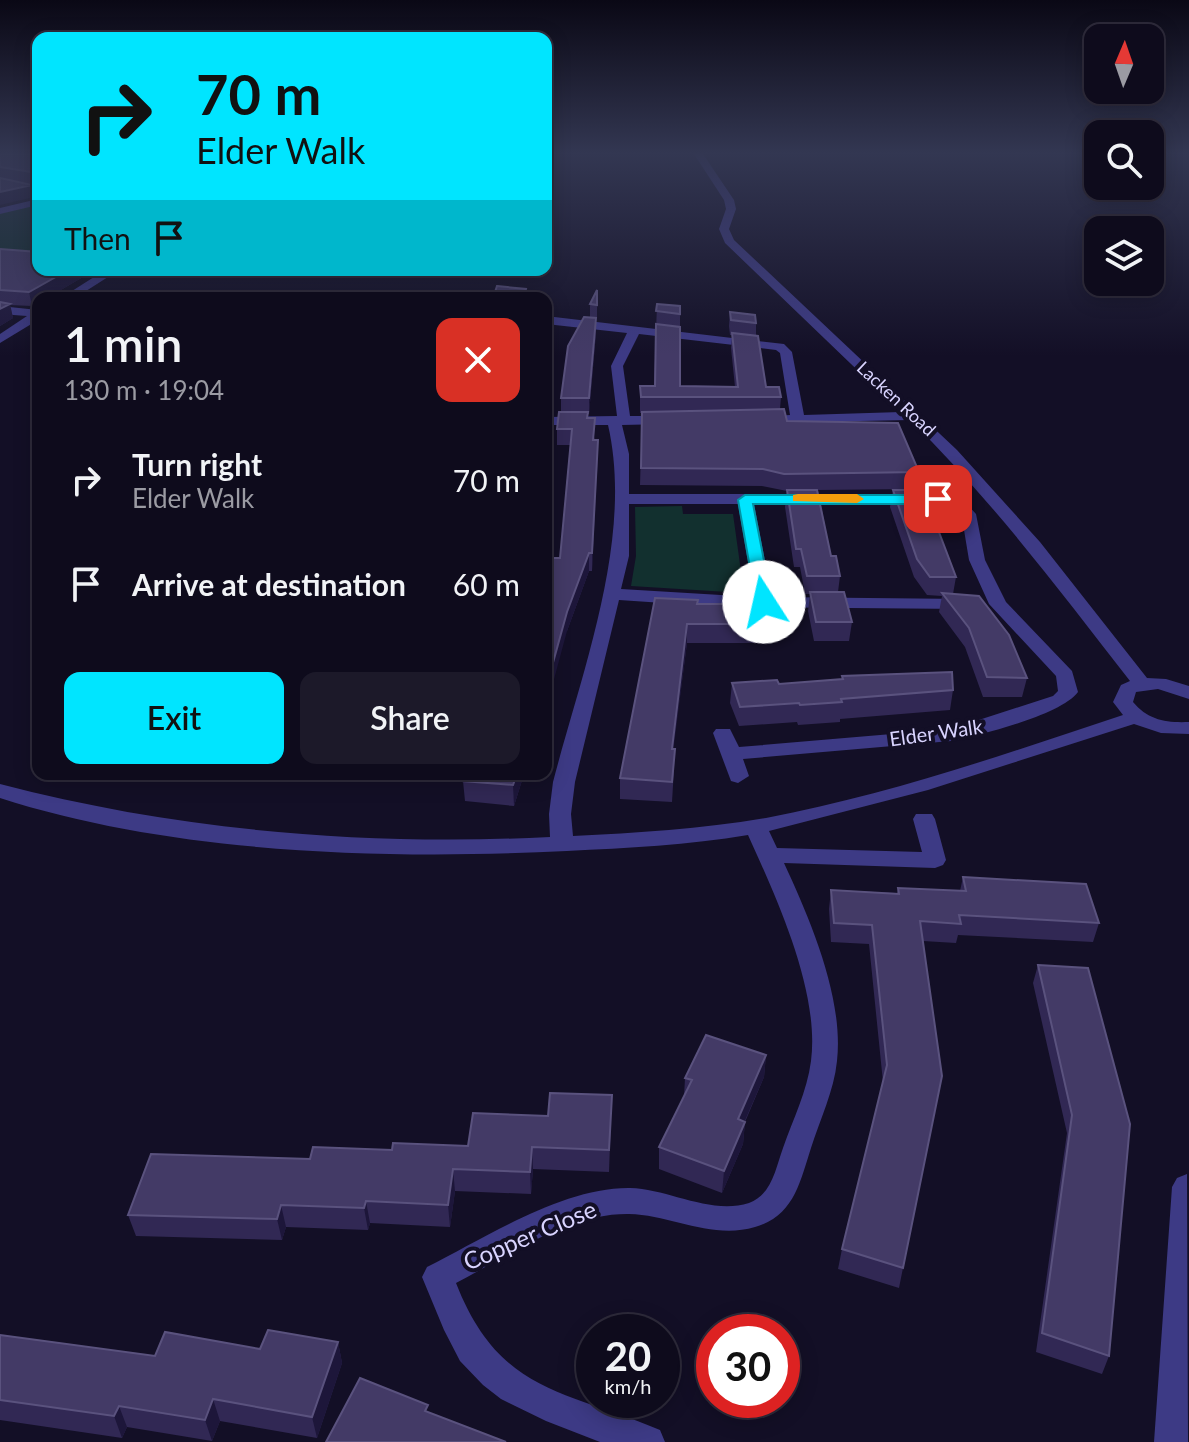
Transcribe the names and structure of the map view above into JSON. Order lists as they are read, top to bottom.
{
  "streets": {
    "street": ["Lacken Road", "Elder Walk", "Copper Close"]
  },
  "north": "top",
  "page": {
    "turn": ["70 m", "Elder Walk"],
    "then": "Then",
    "heading": ["1 min", "130 m · 19:04"],
    "list": [
      {
        "name": "Turn right",
        "note": "Elder Walk",
        "value": "70 m"
      },
      {
        "name": "Arrive at destination",
        "value": "60 m"
      }
    ],
    "buttons": ["Exit", "Share"],
    "speed": "20 km/h",
    "limit": "30"
  }
}
